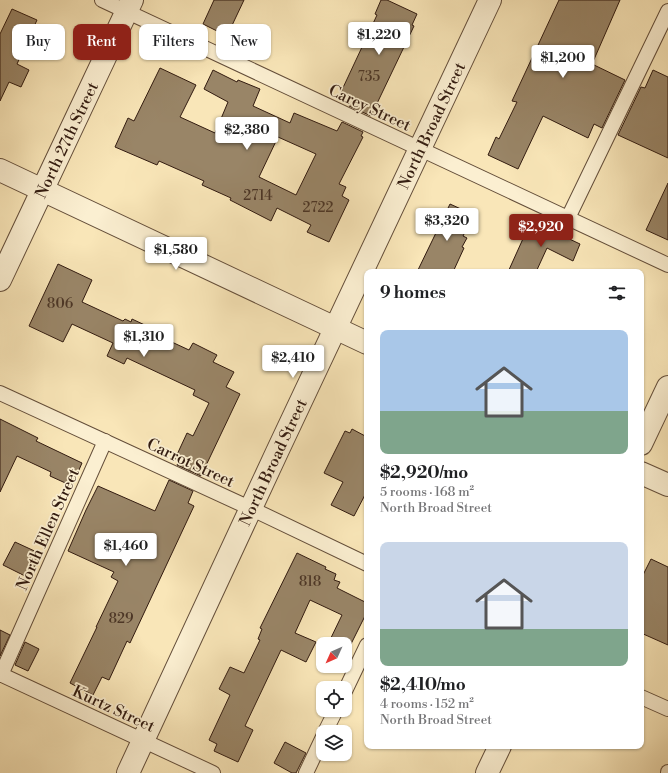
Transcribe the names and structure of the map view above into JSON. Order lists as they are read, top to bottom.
{
  "streets": {
    "street": ["North Broad Street", "North 27th Street"],
    "lane": [
      "Carey Street",
      "Carrot Street",
      "North Ellen Street",
      "Kurtz Street"
    ]
  },
  "crossings": [
    ["Carey Street", "North Broad Street"],
    ["Carey Street", "North 27th Street"],
    ["North Broad Street", "Carrot Street"],
    ["North Broad Street", "Kurtz Street"],
    ["Carrot Street", "North Ellen Street"],
    ["North Ellen Street", "Kurtz Street"]
  ],
  "house_numbers": [
    "735",
    "2714",
    "2722",
    "806",
    "818",
    "829"
  ],
  "north": "bottom left",
  "page": {
    "price": [
      "$1,220",
      "$1,200",
      "$2,380",
      "$3,320",
      "$2,920",
      "$1,580",
      "$1,310",
      "$2,410",
      "$1,460"
    ],
    "chip": [
      "Buy",
      "Rent",
      "Filters",
      "New"
    ],
    "heading": "9 homes",
    "list": [
      {
        "name": "$2,920/mo",
        "note": "5 rooms · 168 m² · North Broad Street"
      },
      {
        "name": "$2,410/mo",
        "note": "4 rooms · 152 m² · North Broad Street"
      }
    ]
  }
}
